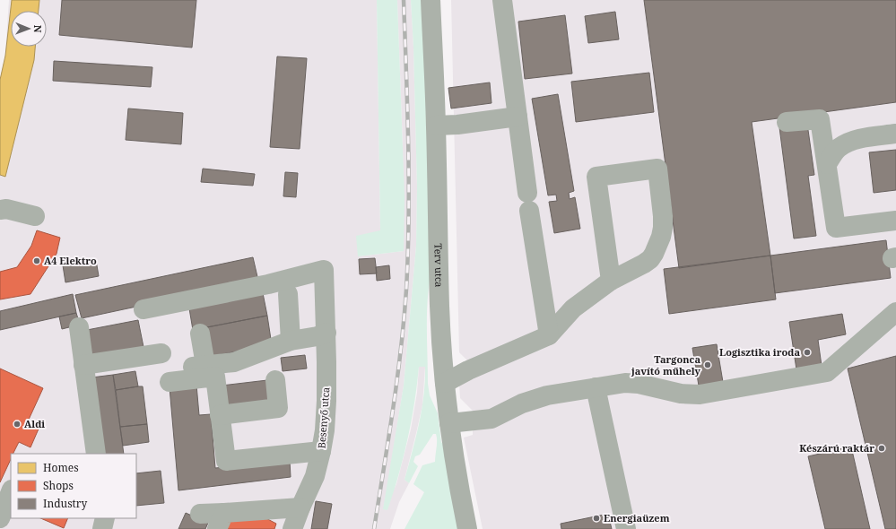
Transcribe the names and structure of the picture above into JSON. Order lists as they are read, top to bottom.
{
  "streets": {
    "street": ["Terv utca", "Besenyő utca"]
  },
  "places": [
    "A4 Elektro",
    "Logisztika iroda",
    "Targonca javító műhely",
    "Aldi",
    "Készárú raktár",
    "Energiaüzem"
  ],
  "legend": ["Homes", "Shops", "Industry"],
  "north": "right"
}
